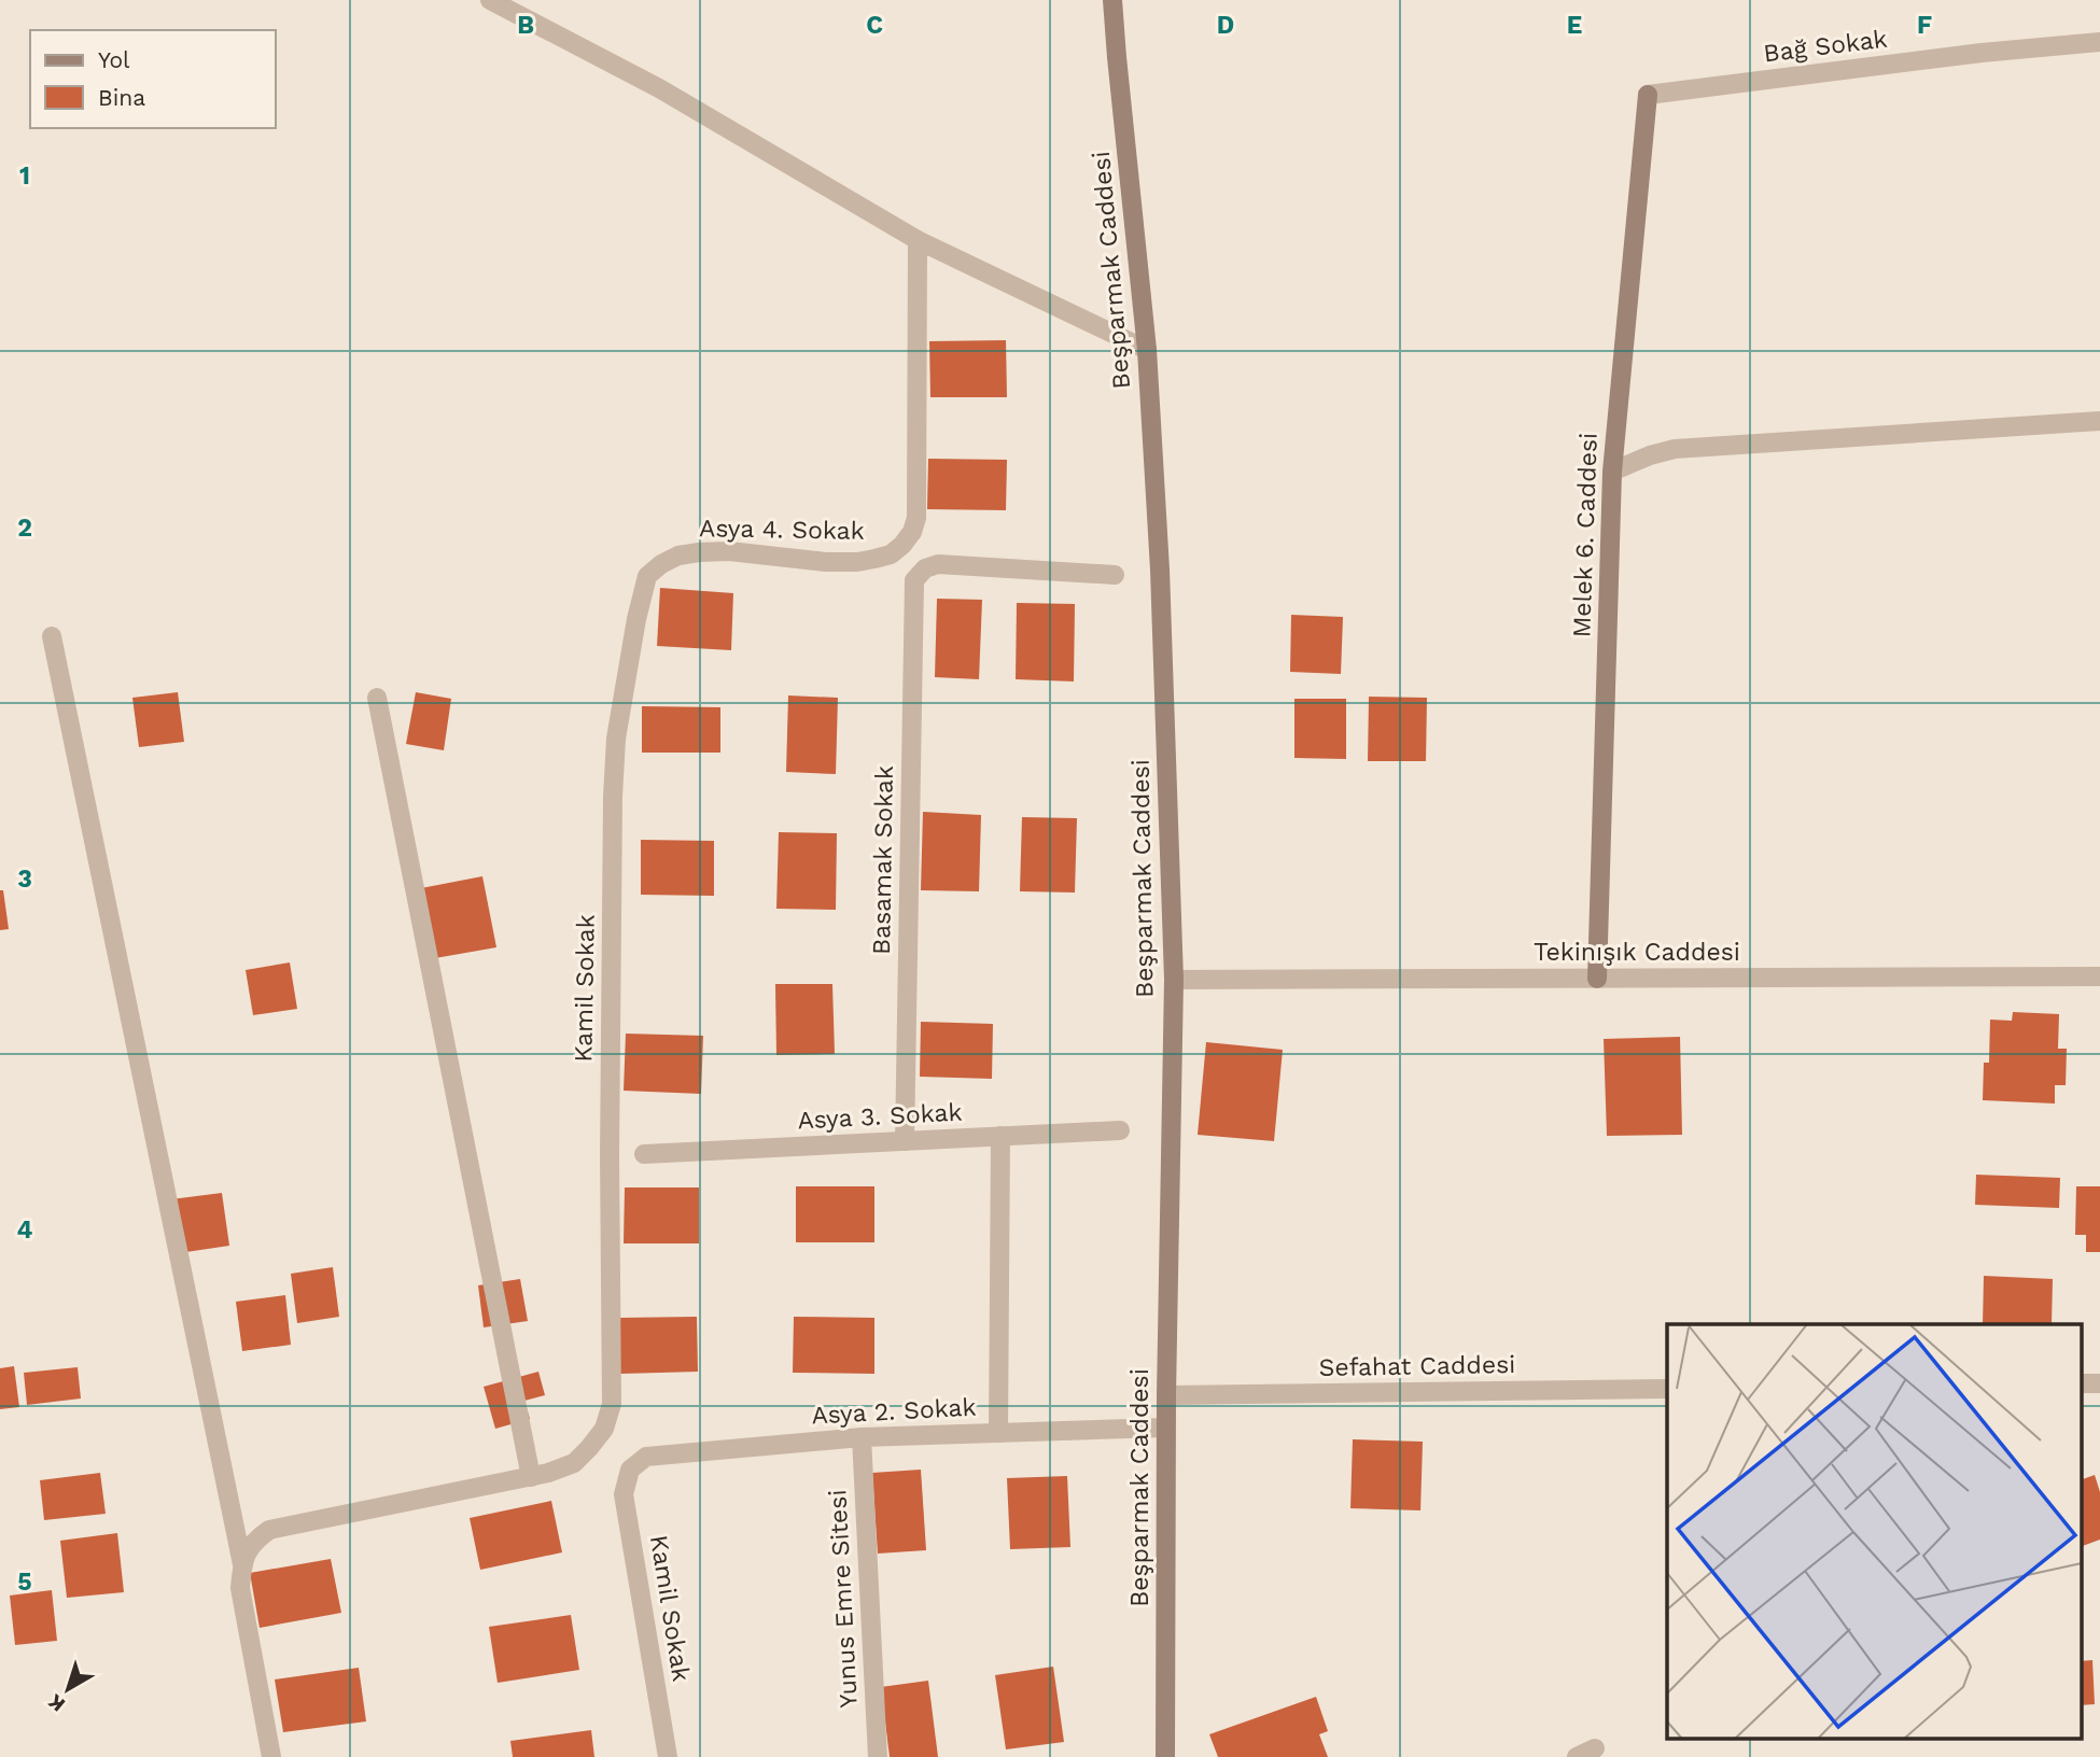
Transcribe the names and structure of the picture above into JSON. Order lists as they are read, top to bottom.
{
  "streets": {
    "street": [
      "Bağ Sokak",
      "Beşparmak Caddesi",
      "Asya 4. Sokak",
      "Melek 6. Caddesi",
      "Basamak Sokak",
      "Tekinışık Caddesi",
      "Kamil Sokak",
      "Asya 3. Sokak",
      "Sefahat Caddesi",
      "Asya 2. Sokak",
      "Yunus Emre Sitesi"
    ]
  },
  "crossings": [
    ["Bağ Sokak", "Melek 6. Caddesi"],
    ["Beşparmak Caddesi", "Tekinışık Caddesi"],
    ["Beşparmak Caddesi", "Sefahat Caddesi"],
    ["Beşparmak Caddesi", "Asya 2. Sokak"],
    ["Asya 4. Sokak", "Kamil Sokak"],
    ["Melek 6. Caddesi", "Tekinışık Caddesi"],
    ["Basamak Sokak", "Asya 3. Sokak"],
    ["Kamil Sokak", "Asya 2. Sokak"],
    ["Asya 2. Sokak", "Yunus Emre Sitesi"]
  ],
  "legend": ["Yol", "Bina"],
  "north": "bottom left",
  "grid": {
    "columns": [
      "B",
      "C",
      "D",
      "E",
      "F"
    ],
    "rows": [
      "1",
      "2",
      "3",
      "4",
      "5"
    ]
  }
}
